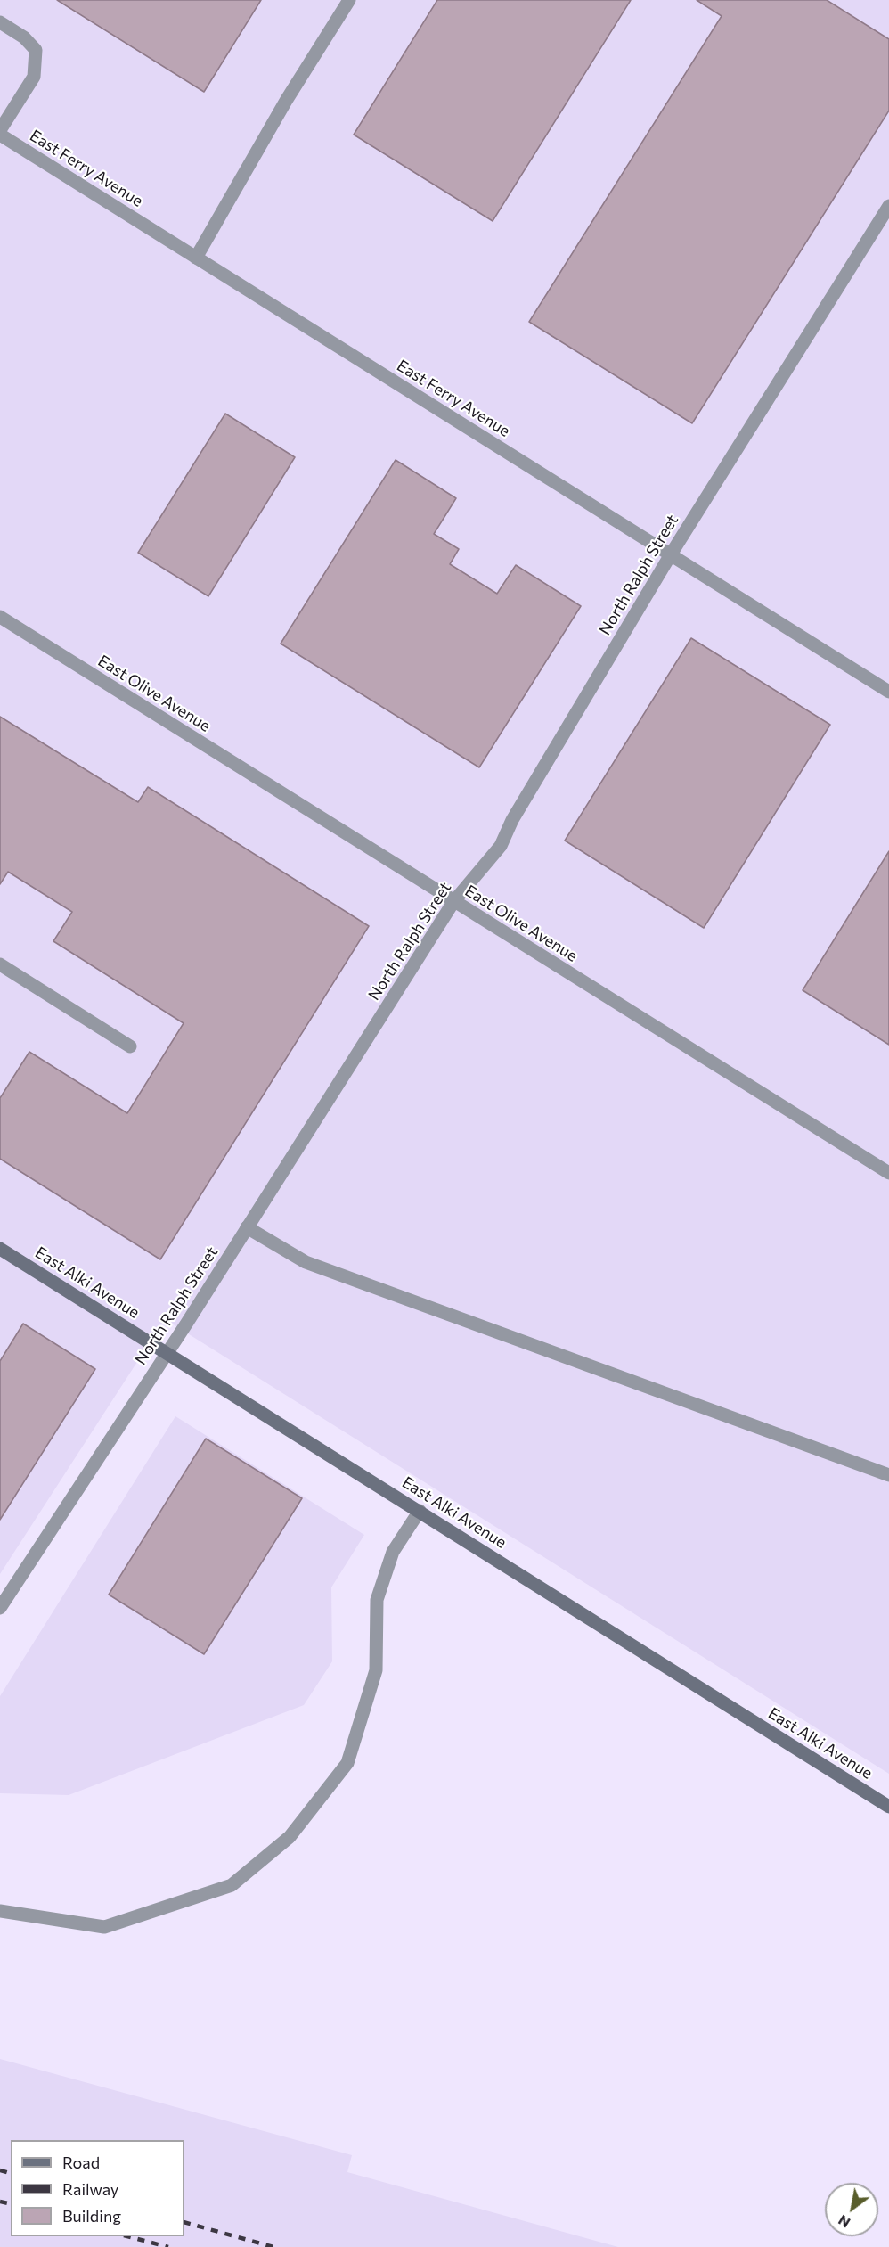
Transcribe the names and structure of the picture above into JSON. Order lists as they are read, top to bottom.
{
  "streets": {
    "street": [
      "East Ferry Avenue",
      "North Ralph Street",
      "East Olive Avenue",
      "East Alki Avenue"
    ]
  },
  "crossings": [
    ["East Ferry Avenue", "North Ralph Street"],
    ["North Ralph Street", "East Olive Avenue"],
    ["North Ralph Street", "East Alki Avenue"]
  ],
  "legend": ["Road", "Railway", "Building"],
  "north": "bottom left"
}
